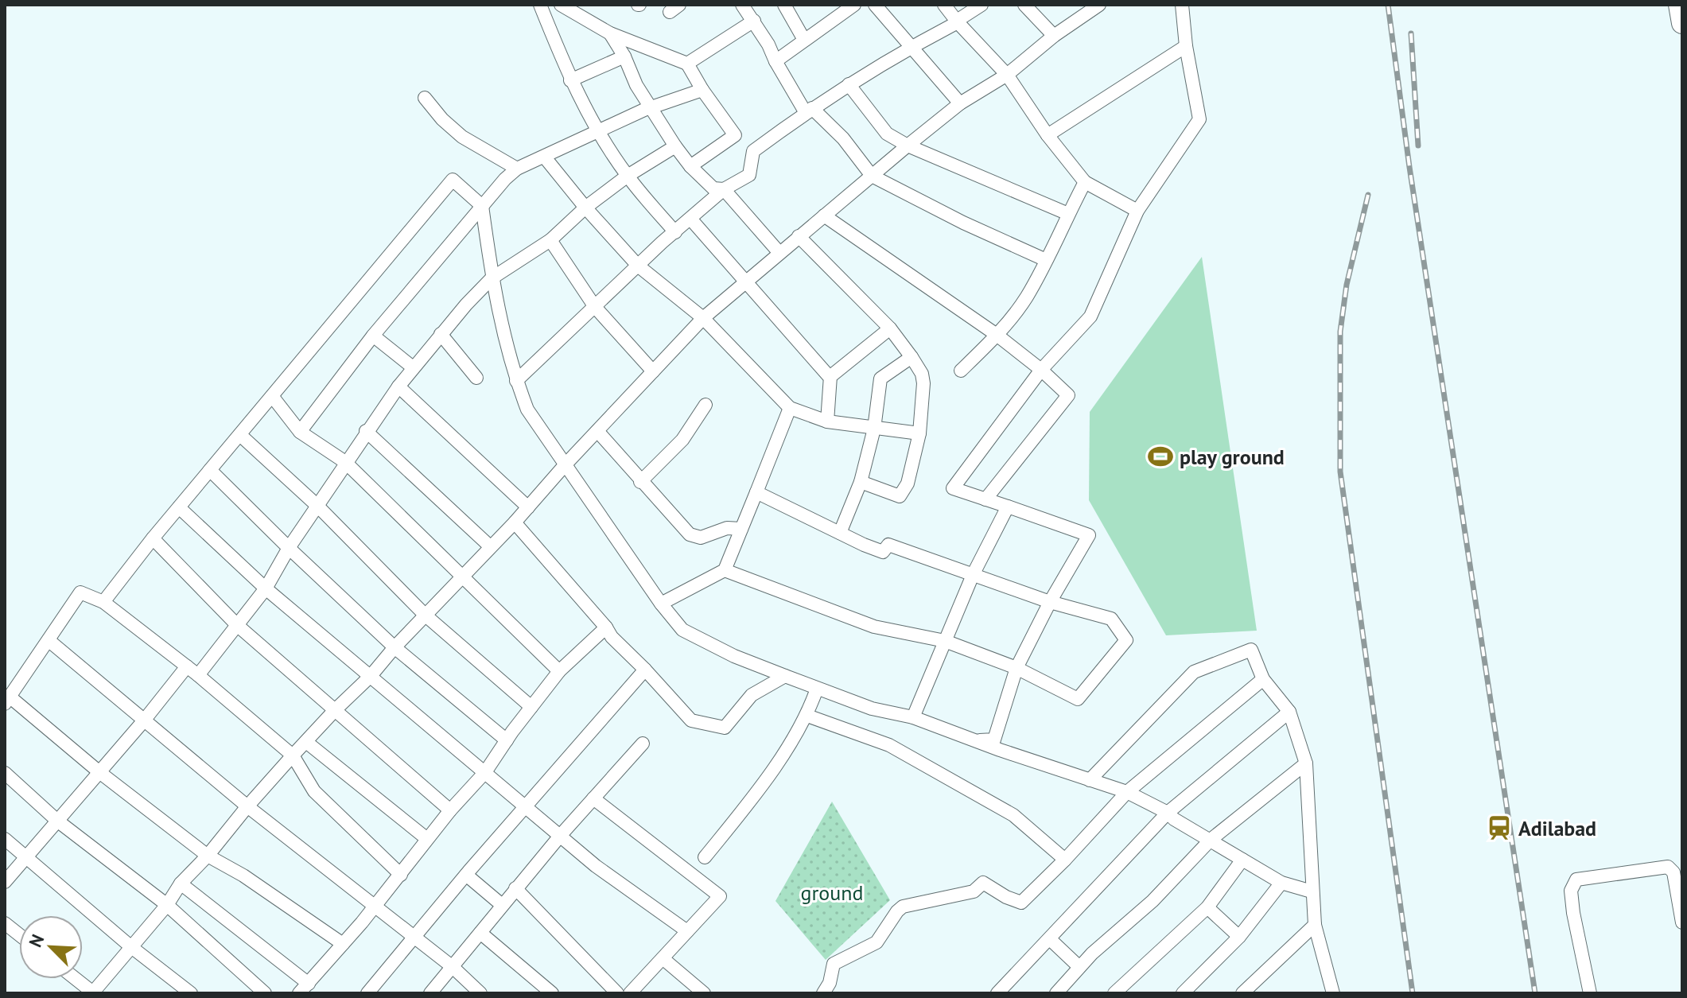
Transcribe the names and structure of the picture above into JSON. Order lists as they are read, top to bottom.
{
  "parks": ["ground"],
  "places": {
    "sports": ["play ground"],
    "station": ["Adilabad"]
  },
  "north": "top left"
}
